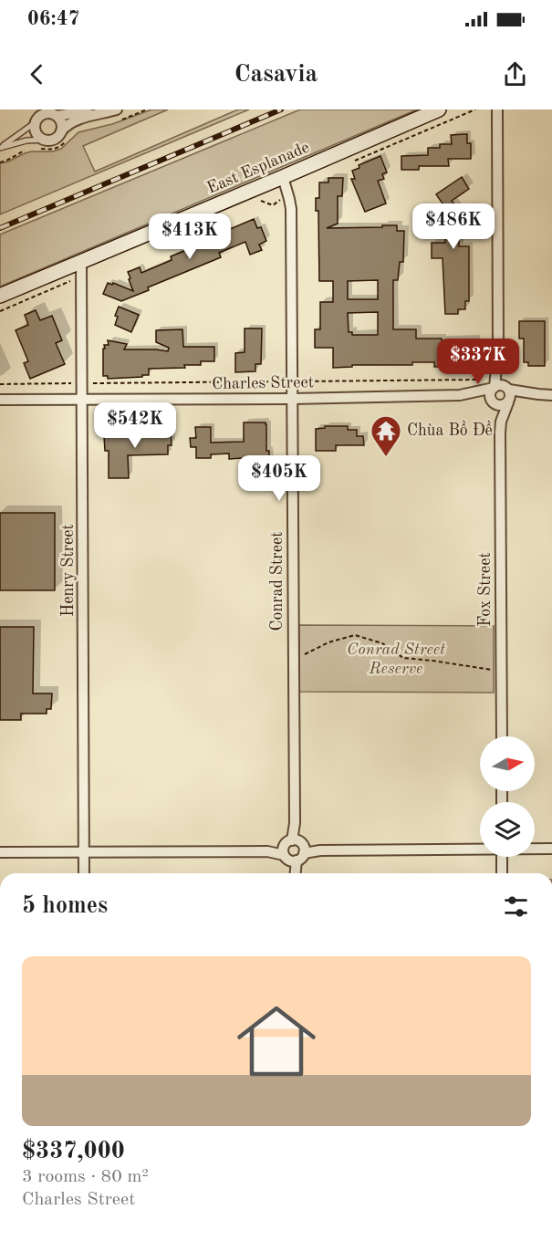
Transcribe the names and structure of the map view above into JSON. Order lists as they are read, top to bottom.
{
  "streets": {
    "street": [
      "East Esplanade",
      "Charles Street",
      "Henry Street",
      "Conrad Street",
      "Fox Street"
    ]
  },
  "crossings": [
    ["East Esplanade", "Henry Street"],
    ["East Esplanade", "Conrad Street"],
    ["Charles Street", "Henry Street"],
    ["Charles Street", "Conrad Street"],
    ["Charles Street", "Fox Street"]
  ],
  "parks": ["Conrad Street Reserve"],
  "places": {
    "temple": ["Chùa Bồ Đề"]
  },
  "north": "right",
  "page": {
    "status": "06:47",
    "header": "Casavia",
    "price": [
      "$486K",
      "$413K",
      "$337K",
      "$542K",
      "$405K"
    ],
    "heading": "5 homes",
    "list": [
      {
        "name": "$337,000",
        "note": "3 rooms · 80 m² · Charles Street"
      }
    ]
  }
}
